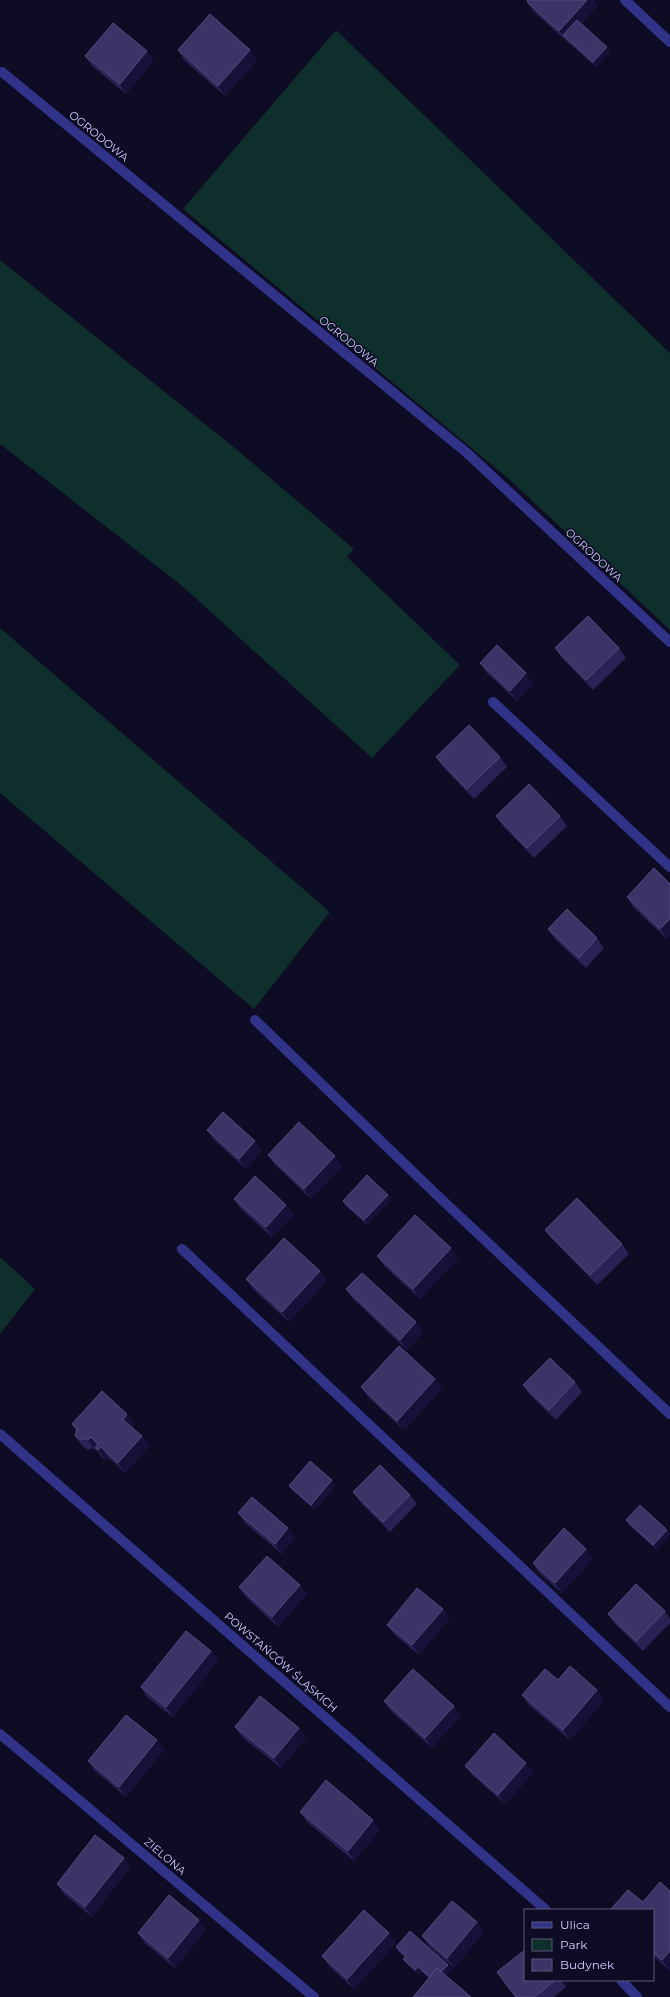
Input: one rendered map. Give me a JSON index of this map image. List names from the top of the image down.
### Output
{
  "streets": {
    "street": ["OGRODOWA", "POWSTAŃCÓW ŚLĄSKICH", "ZIELONA"]
  },
  "legend": ["Ulica", "Park", "Budynek"]
}
